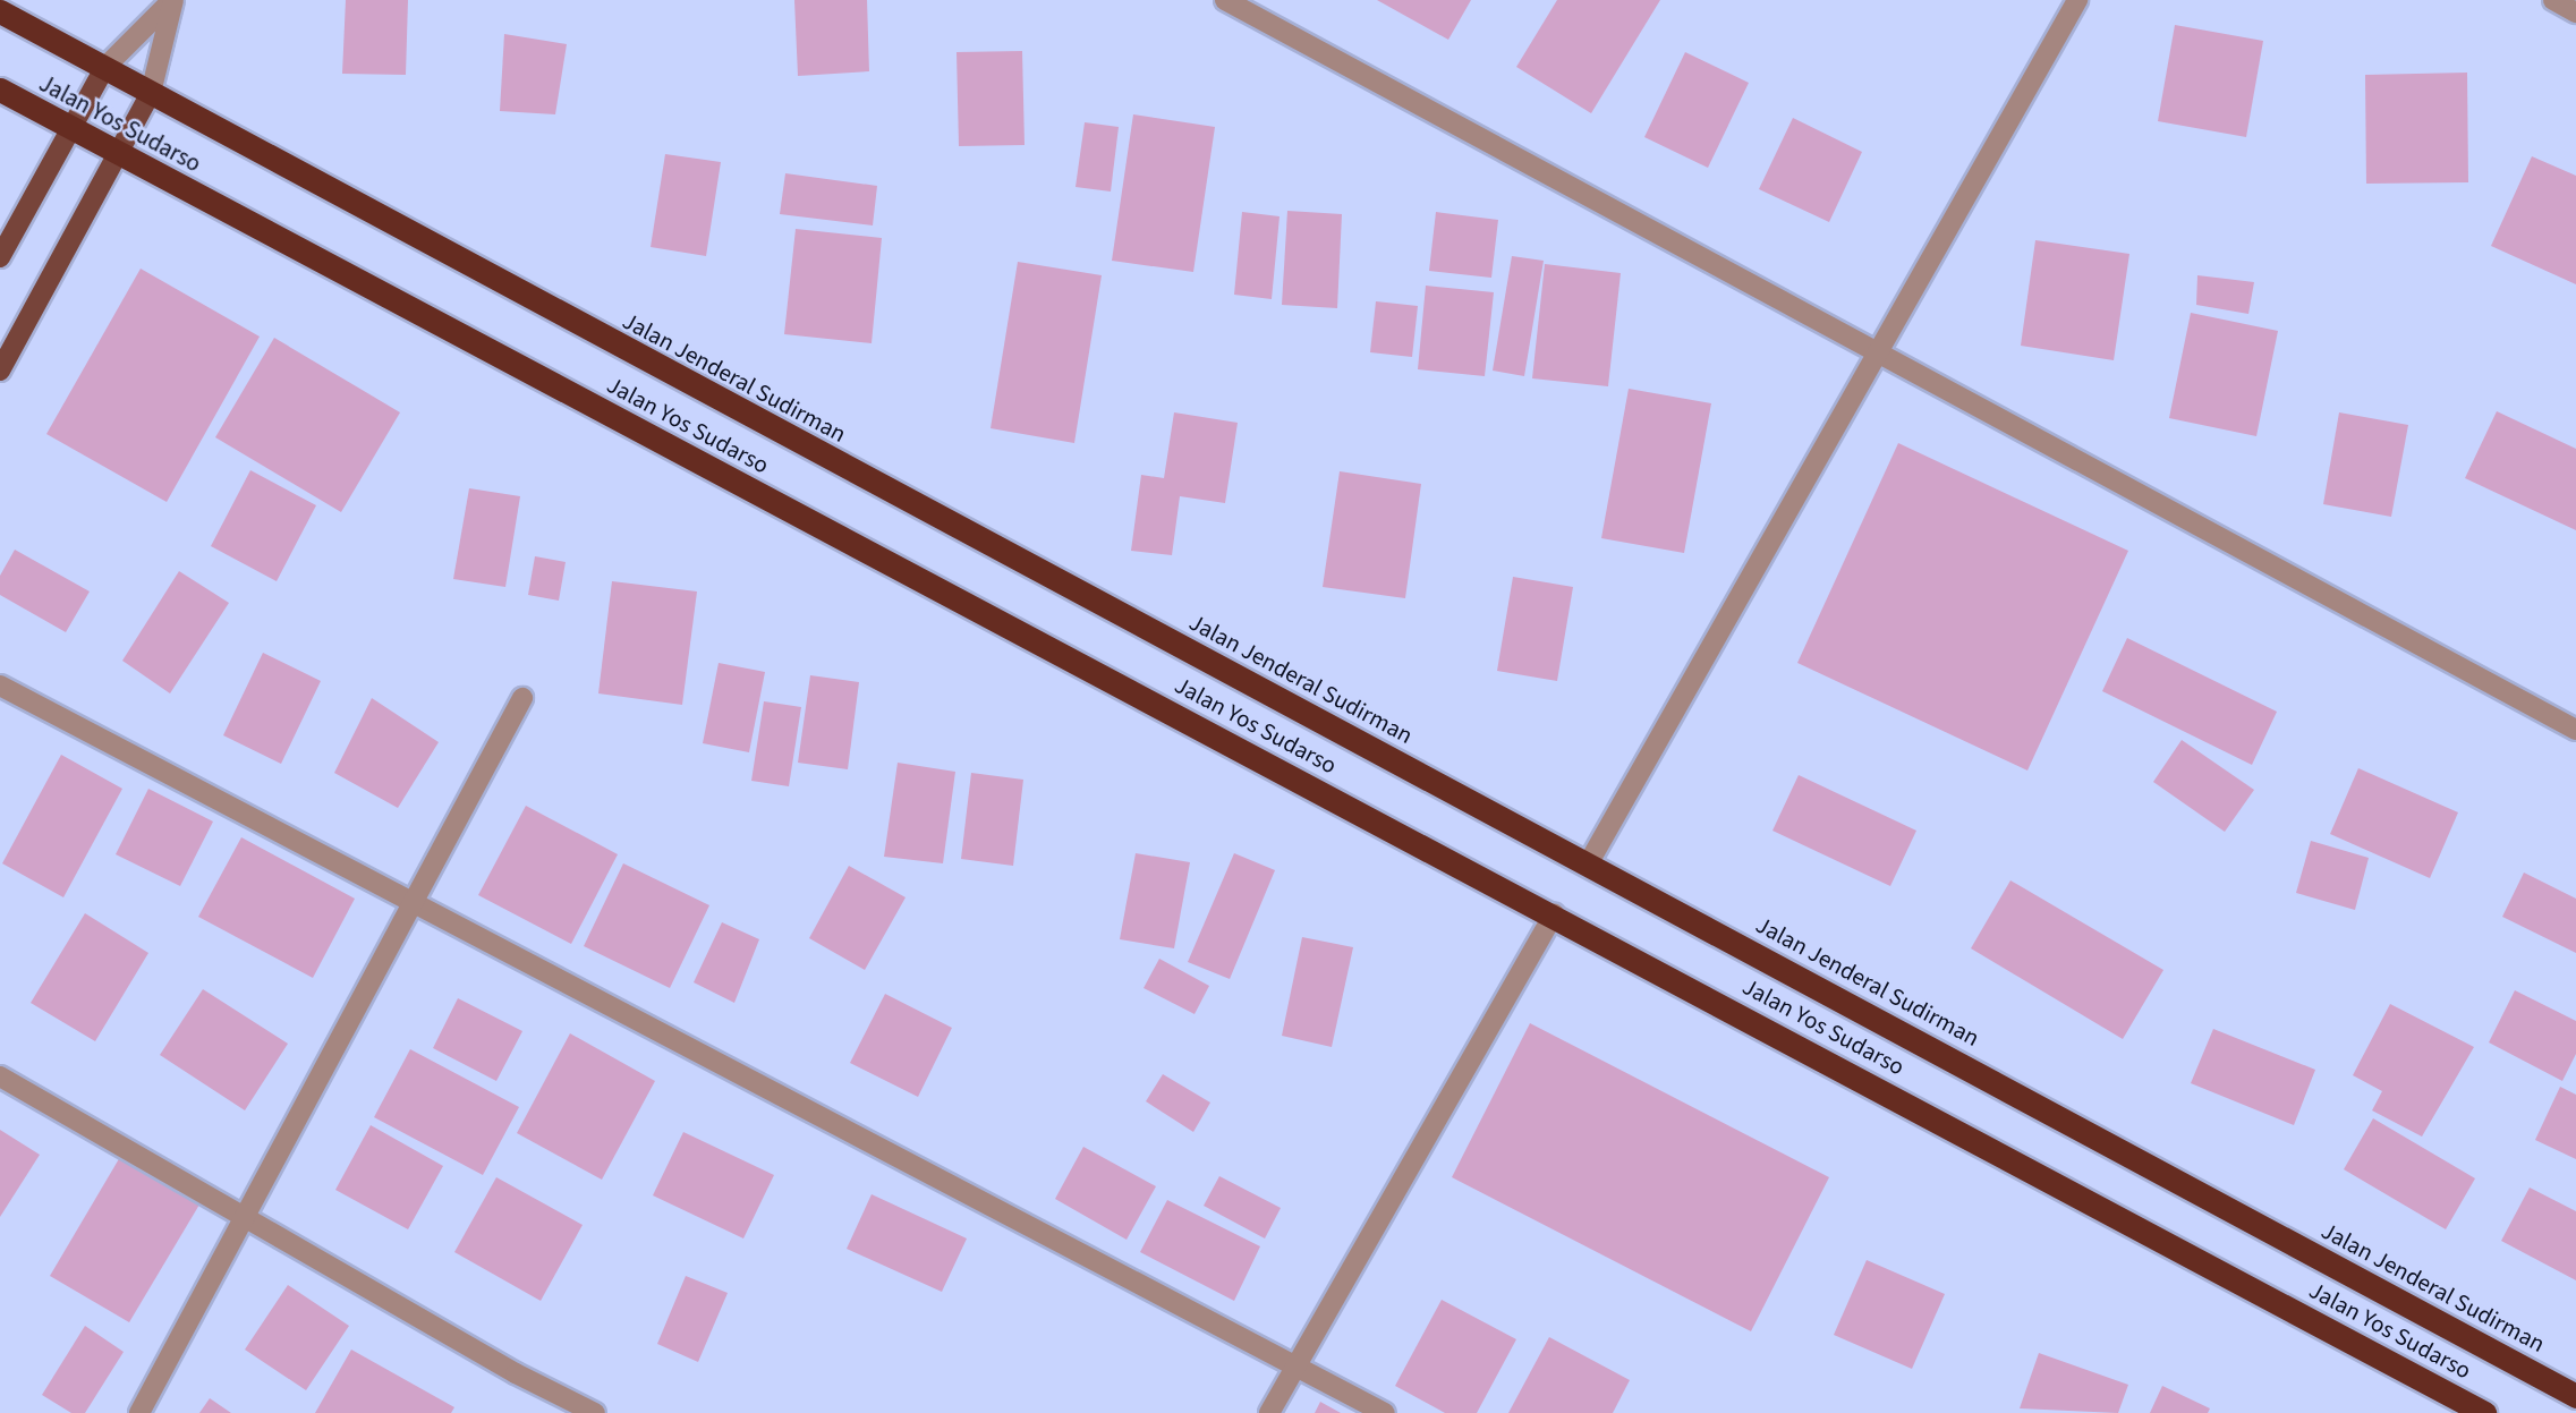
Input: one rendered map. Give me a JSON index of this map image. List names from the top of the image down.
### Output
{
  "streets": {
    "highway": ["Jalan Yos Sudarso", "Jalan Jenderal Sudirman"]
  }
}
